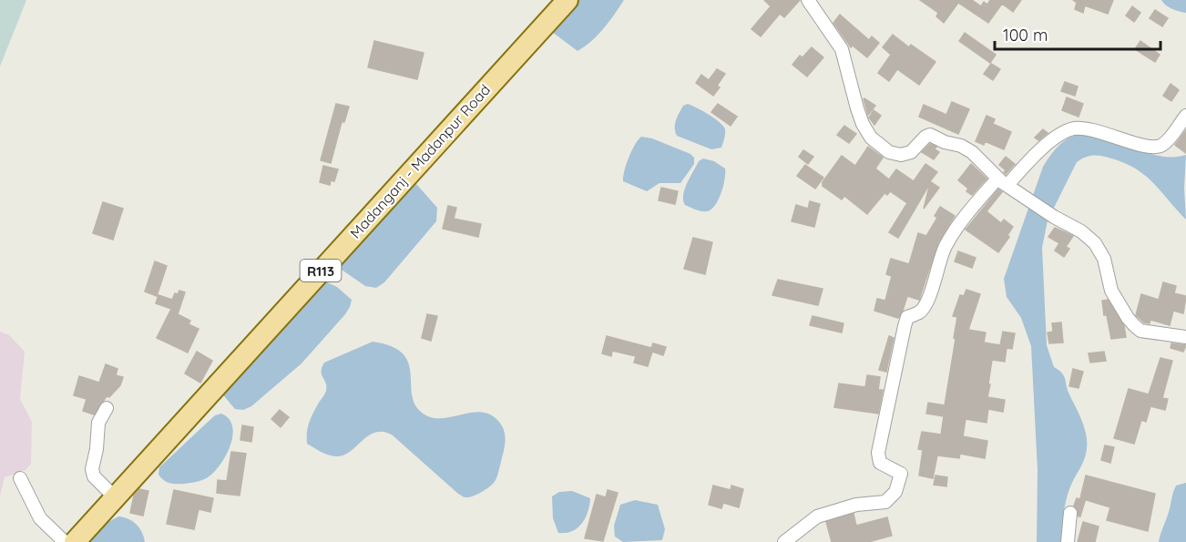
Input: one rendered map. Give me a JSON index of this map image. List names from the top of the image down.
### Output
{
  "streets": {
    "main road": ["Madanganj - Madanpur Road", "R113"]
  },
  "scale_bar": "100 m"
}
